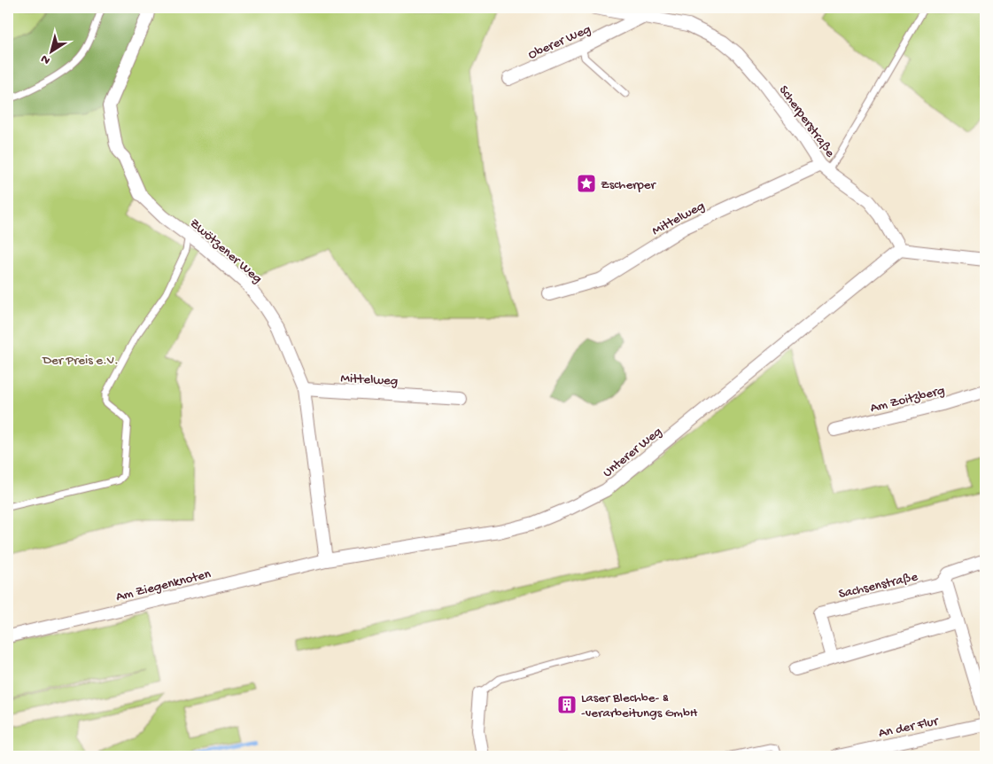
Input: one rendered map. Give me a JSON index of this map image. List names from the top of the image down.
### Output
{
  "streets": {
    "street": [
      "Oberer Weg",
      "Scherperstraße",
      "Mittelweg",
      "Zwötzener Weg",
      "Am Zoitzberg",
      "Unterer Weg",
      "Am Ziegenknoten",
      "Sachsenstraße",
      "An der Flur"
    ]
  },
  "crossings": [
    ["Oberer Weg", "Scherperstraße"],
    ["Scherperstraße", "Mittelweg"],
    ["Scherperstraße", "Unterer Weg"],
    ["Mittelweg", "Zwötzener Weg"],
    ["Zwötzener Weg", "Unterer Weg"],
    ["Zwötzener Weg", "Am Ziegenknoten"],
    ["Unterer Weg", "Am Ziegenknoten"]
  ],
  "parks": ["Der Preis e.V."],
  "places": {
    "place": ["Zscherper"],
    "building": ["Laser Blechbe- & -verarbeitungs GmbH"]
  },
  "north": "bottom left"
}
